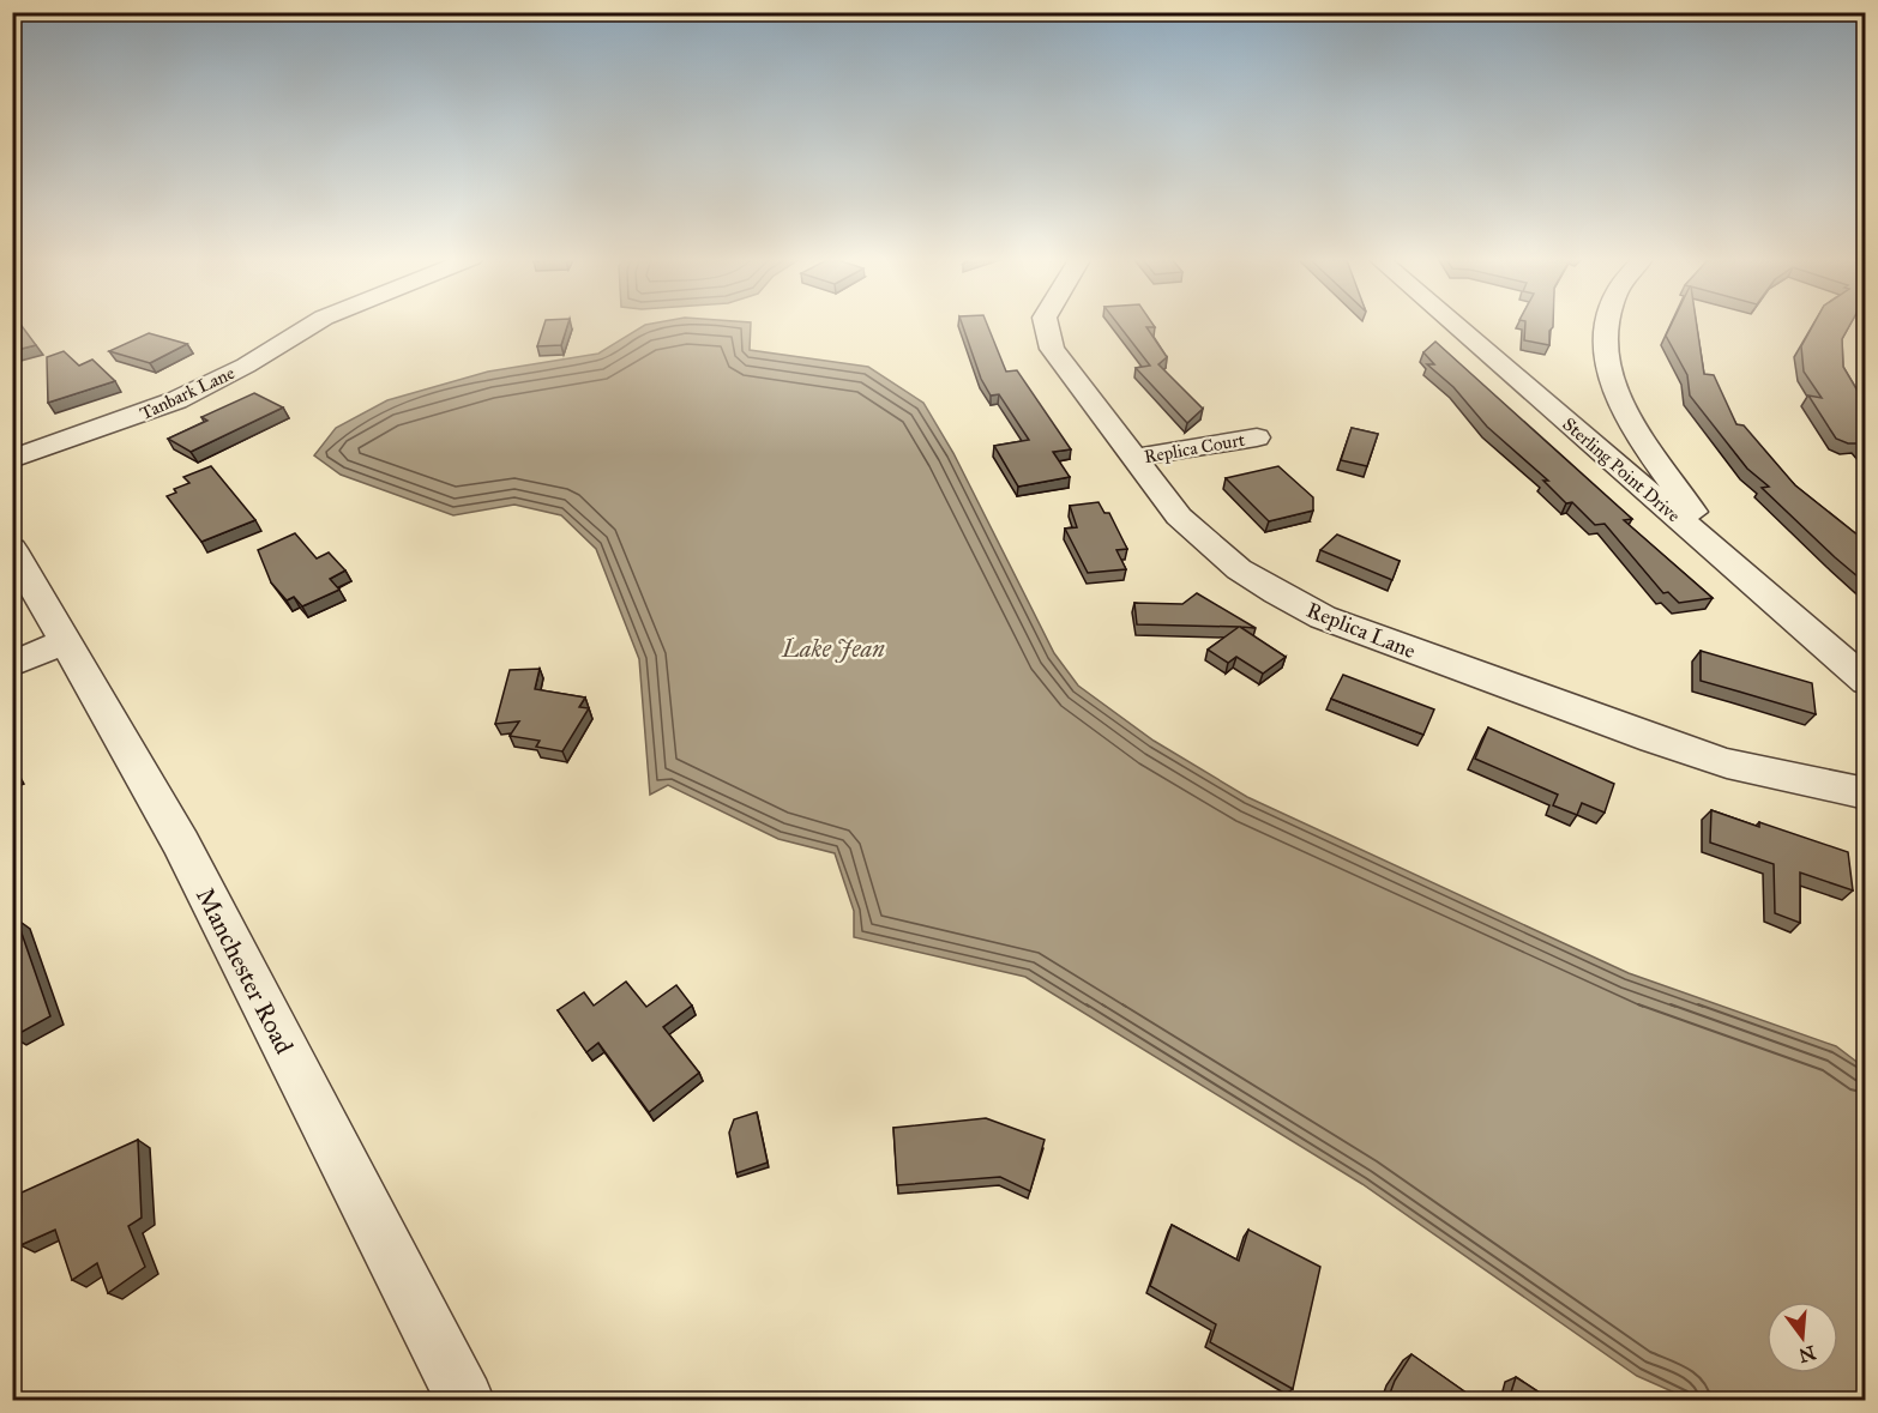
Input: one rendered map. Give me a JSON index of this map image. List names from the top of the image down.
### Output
{
  "streets": {
    "street": [
      "Tanbark Lane",
      "Replica Court",
      "Sterling Point Drive",
      "Replica Lane",
      "Manchester Road"
    ]
  },
  "crossings": [
    ["Replica Court", "Replica Lane"]
  ],
  "water": ["Lake Jean"],
  "north": "bottom"
}
